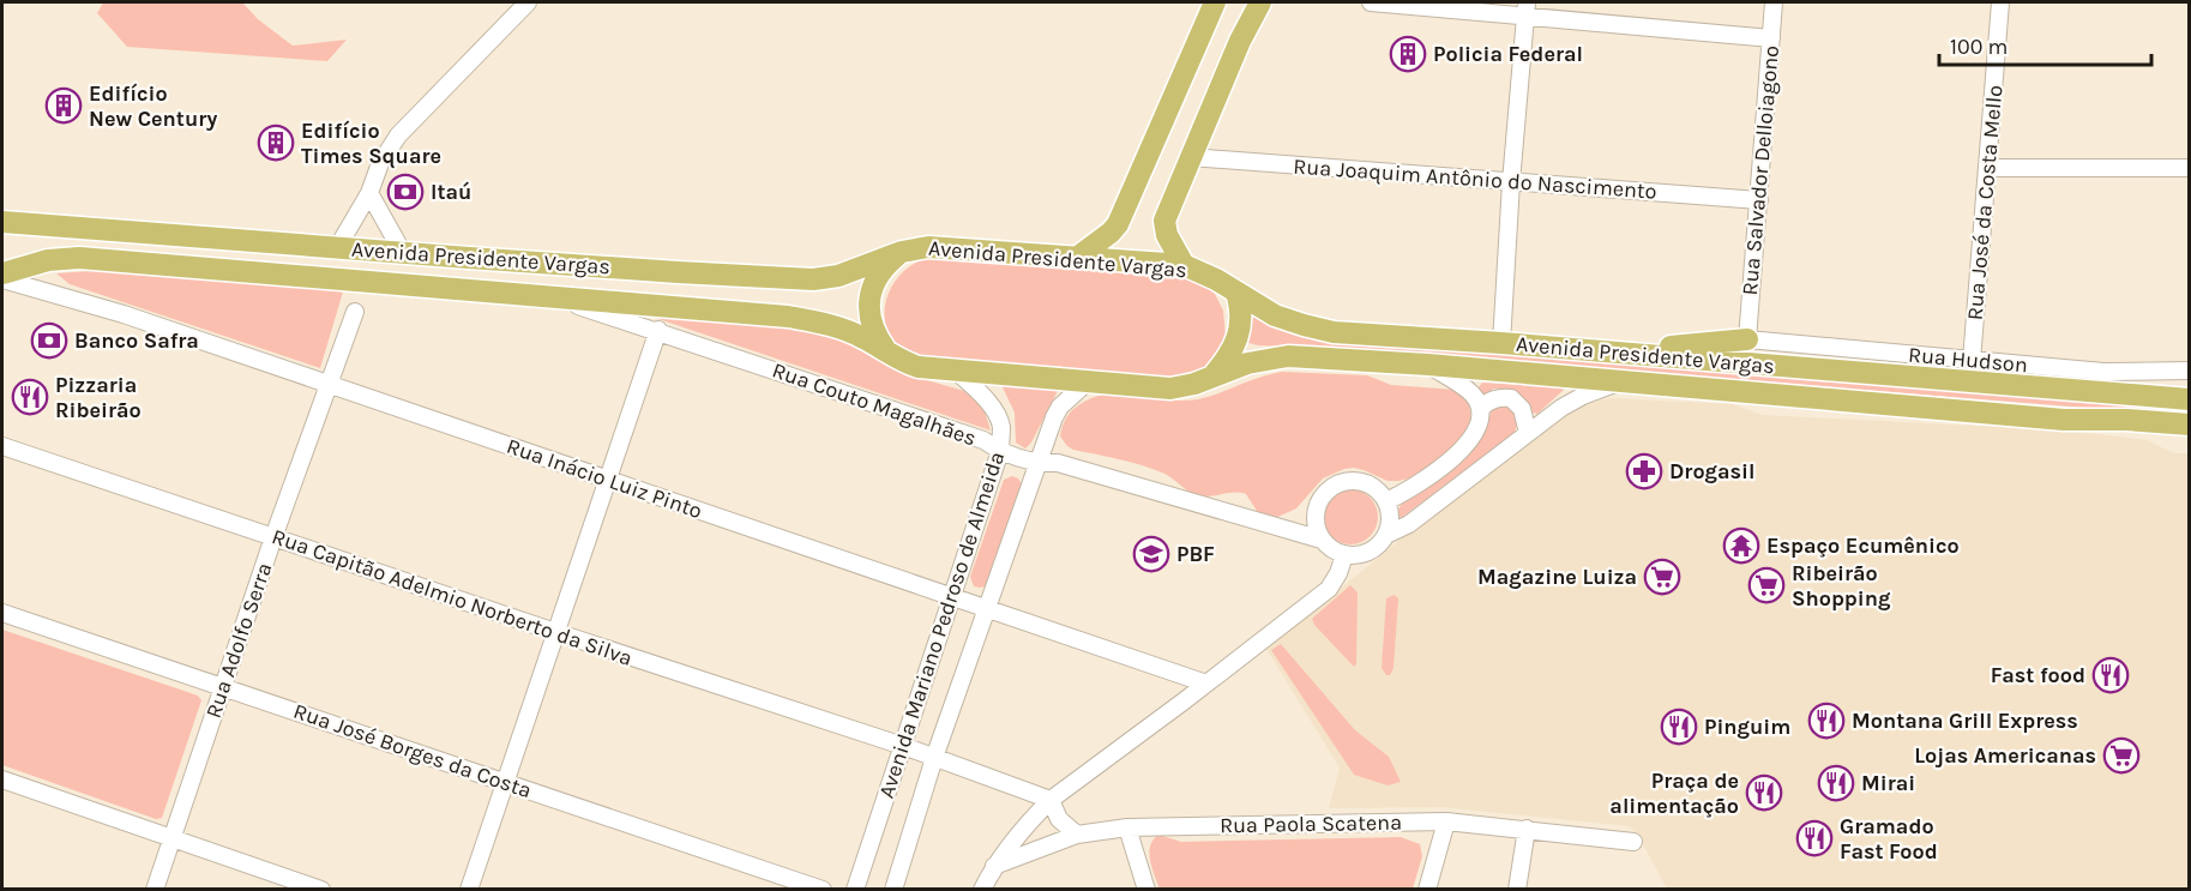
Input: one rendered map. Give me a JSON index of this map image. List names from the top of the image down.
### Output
{
  "streets": {
    "main road": ["Avenida Presidente Vargas"],
    "street": [
      "Rua Salvador Delloiagono",
      "Rua Joaquim Antônio do Nascimento",
      "Rua José da Costa Mello",
      "Rua Hudson",
      "Rua Couto Magalhães",
      "Rua Inácio Luiz Pinto",
      "Rua Capitão Adelmio Norberto da Silva",
      "Avenida Mariano Pedroso de Almeida",
      "Rua Adolfo Serra",
      "Rua José Borges da Costa",
      "Rua Paola Scatena"
    ]
  },
  "crossings": [
    ["Rua Salvador Delloiagono", "Rua Joaquim Antônio do Nascimento"],
    ["Rua Salvador Delloiagono", "Rua Hudson"],
    ["Rua José da Costa Mello", "Rua Hudson"],
    ["Avenida Presidente Vargas", "Rua Couto Magalhães"],
    ["Avenida Presidente Vargas", "Avenida Mariano Pedroso de Almeida"],
    ["Rua Couto Magalhães", "Avenida Mariano Pedroso de Almeida"],
    ["Rua Inácio Luiz Pinto", "Avenida Mariano Pedroso de Almeida"],
    ["Rua Inácio Luiz Pinto", "Rua Adolfo Serra"],
    ["Rua Capitão Adelmio Norberto da Silva", "Avenida Mariano Pedroso de Almeida"],
    ["Rua Capitão Adelmio Norberto da Silva", "Rua Adolfo Serra"],
    ["Rua Adolfo Serra", "Rua José Borges da Costa"]
  ],
  "places": {
    "building": ["Policia Federal", "Edifício New Century", "Edifício Times Square"],
    "bank": ["Itaú", "Banco Safra"],
    "restaurant": [
      "Pizzaria Ribeirão",
      "Fast food",
      "Montana Grill Express",
      "Pinguim",
      "Mirai",
      "Praça de alimentação",
      "Gramado Fast Food"
    ],
    "pharmacy": ["Drogasil"],
    "temple": ["Espaço Ecumênico"],
    "school or university": ["PBF"],
    "supermarket": ["Magazine Luiza", "Ribeirão Shopping", "Lojas Americanas"]
  },
  "scale_bar": "100 m"
}
